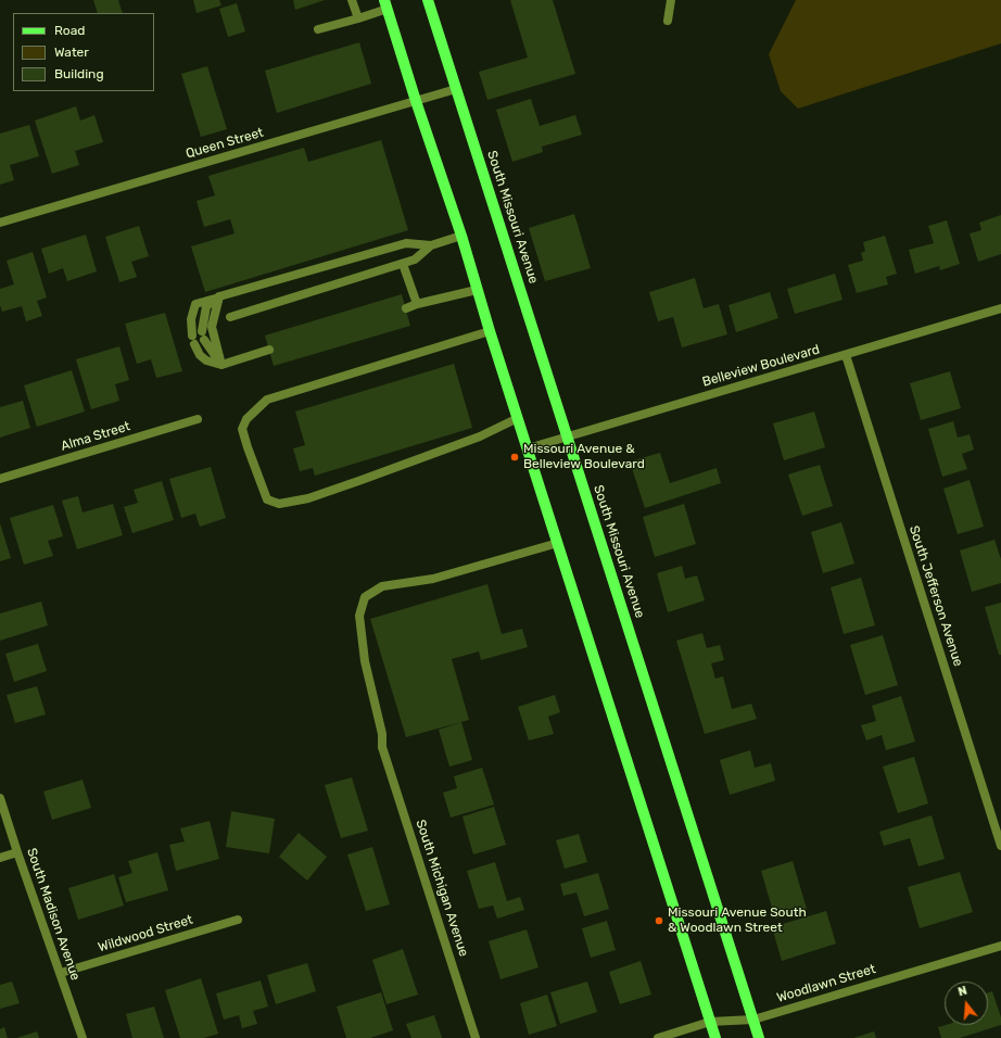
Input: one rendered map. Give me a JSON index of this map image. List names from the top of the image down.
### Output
{
  "streets": {
    "main road": ["South Missouri Avenue"],
    "street": [
      "Queen Street",
      "Belleview Boulevard",
      "Alma Street",
      "South Jefferson Avenue",
      "South Michigan Avenue",
      "South Madison Avenue",
      "Wildwood Street",
      "Woodlawn Street"
    ]
  },
  "crossings": [
    ["Queen Street", "South Missouri Avenue"],
    ["South Missouri Avenue", "Belleview Boulevard"],
    ["South Missouri Avenue", "Woodlawn Street"],
    ["Belleview Boulevard", "South Jefferson Avenue"],
    ["South Madison Avenue", "Wildwood Street"]
  ],
  "places": ["Missouri Avenue & Belleview Boulevard", "Missouri Avenue South & Woodlawn Street"],
  "legend": ["Road", "Water", "Building"],
  "north": "top"
}
